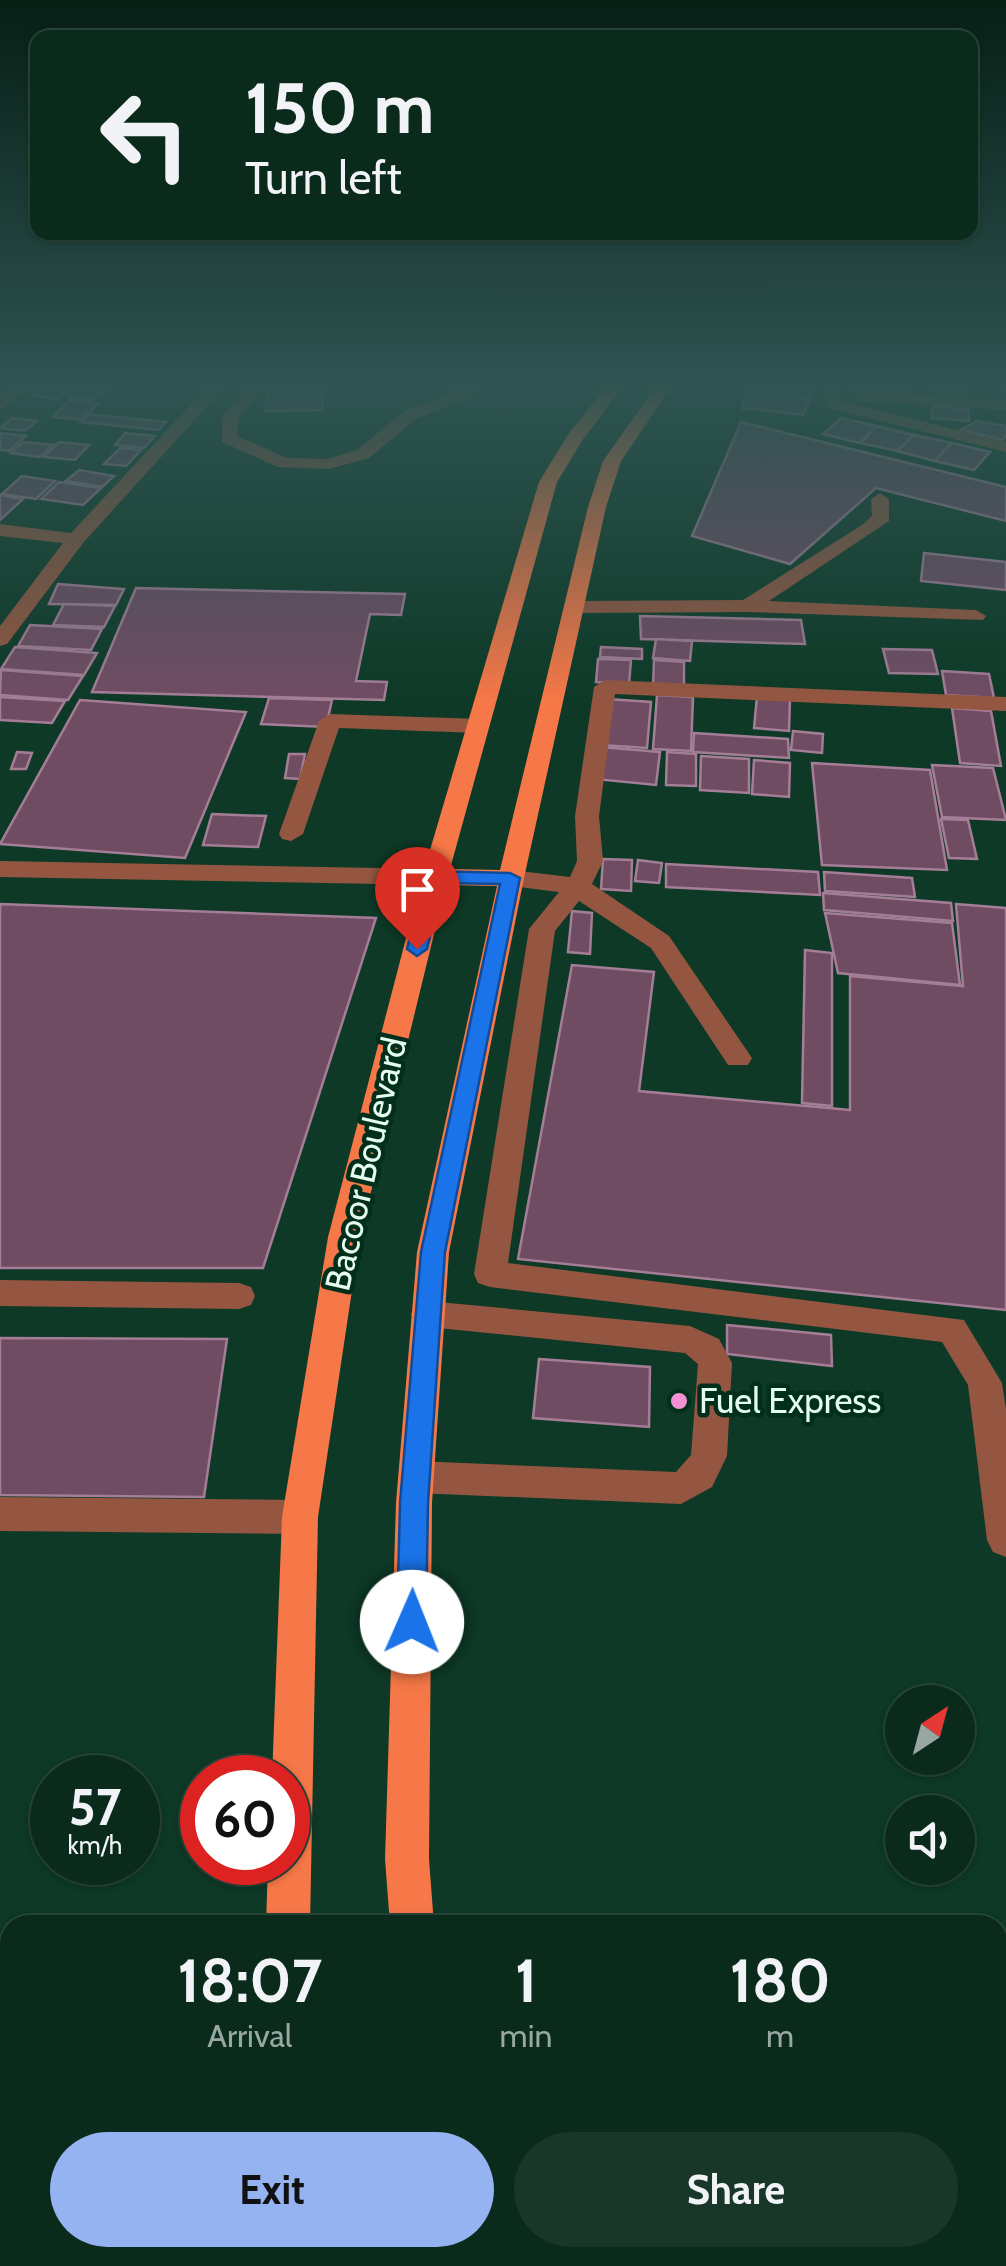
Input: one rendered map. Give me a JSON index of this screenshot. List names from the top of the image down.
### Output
{
  "streets": {
    "main road": ["Bacoor Boulevard"]
  },
  "places": ["Fuel Express"],
  "north": "top right",
  "page": {
    "turn": ["150 m", "Turn left"],
    "speed": "57 km/h",
    "limit": "60",
    "eta": [
      "18:07",
      "Arrival",
      "1",
      "min",
      "180",
      "m"
    ],
    "buttons": ["Exit", "Share"]
  }
}
